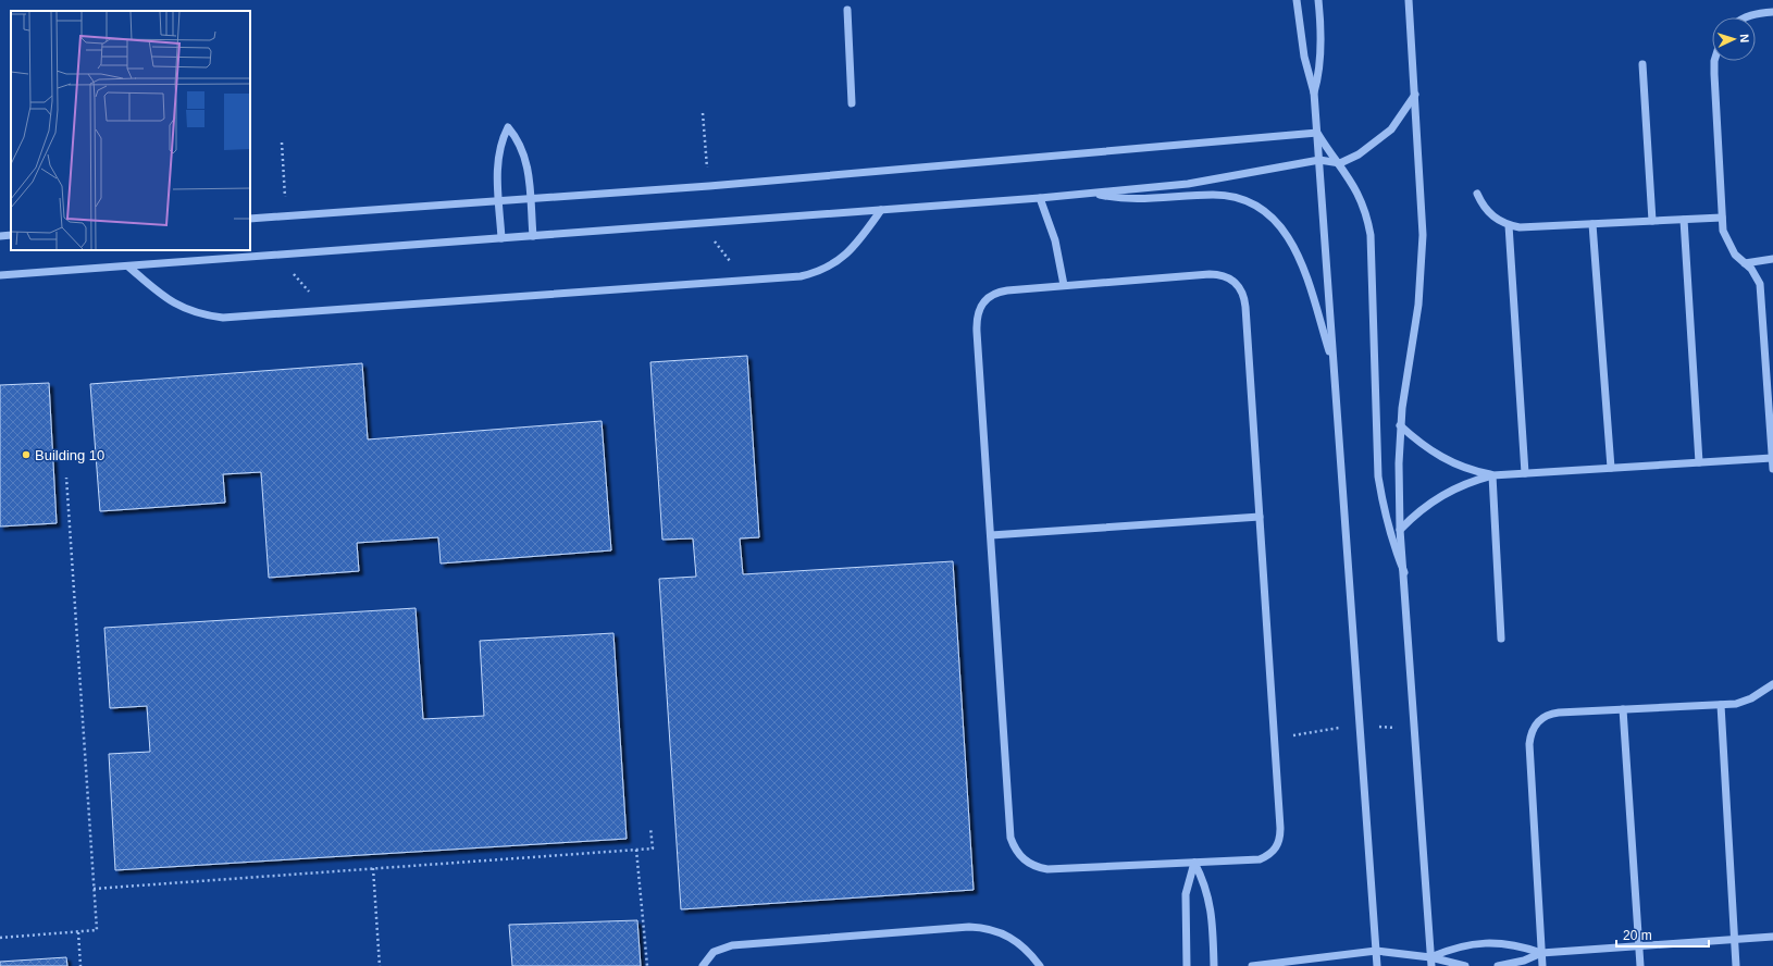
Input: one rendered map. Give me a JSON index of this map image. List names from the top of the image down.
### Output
{
  "places": ["Building 10"],
  "scale_bar": "20 m",
  "north": "right"
}
